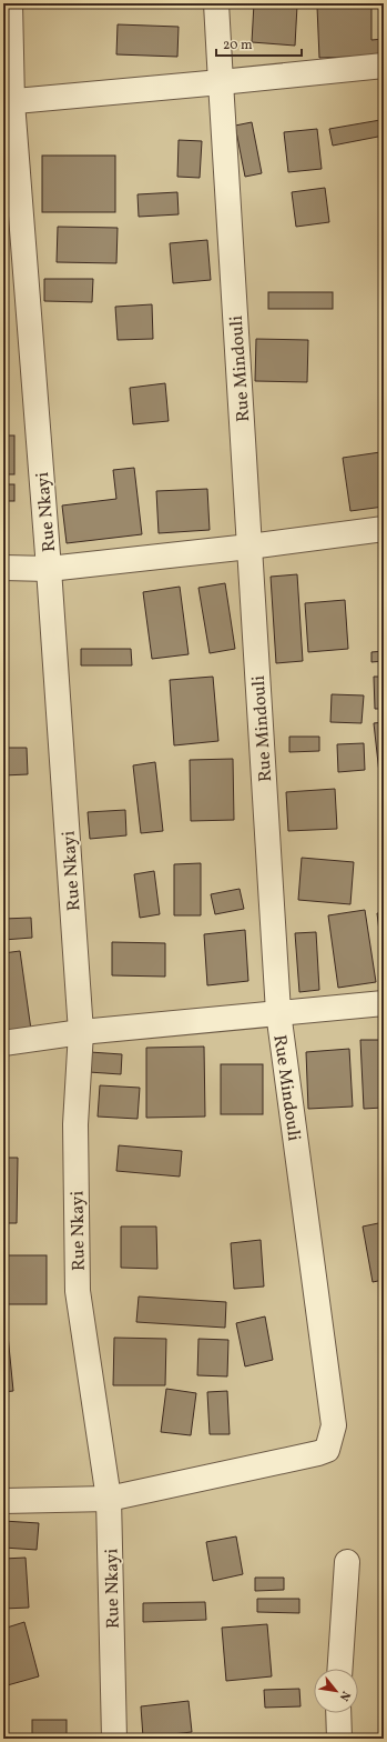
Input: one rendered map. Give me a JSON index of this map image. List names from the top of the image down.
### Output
{
  "streets": {
    "street": ["Rue Mindouli", "Rue Nkayi"]
  },
  "crossings": [
    ["Rue Mindouli", "Rue Nkayi"]
  ],
  "scale_bar": "20 m",
  "north": "bottom right"
}
